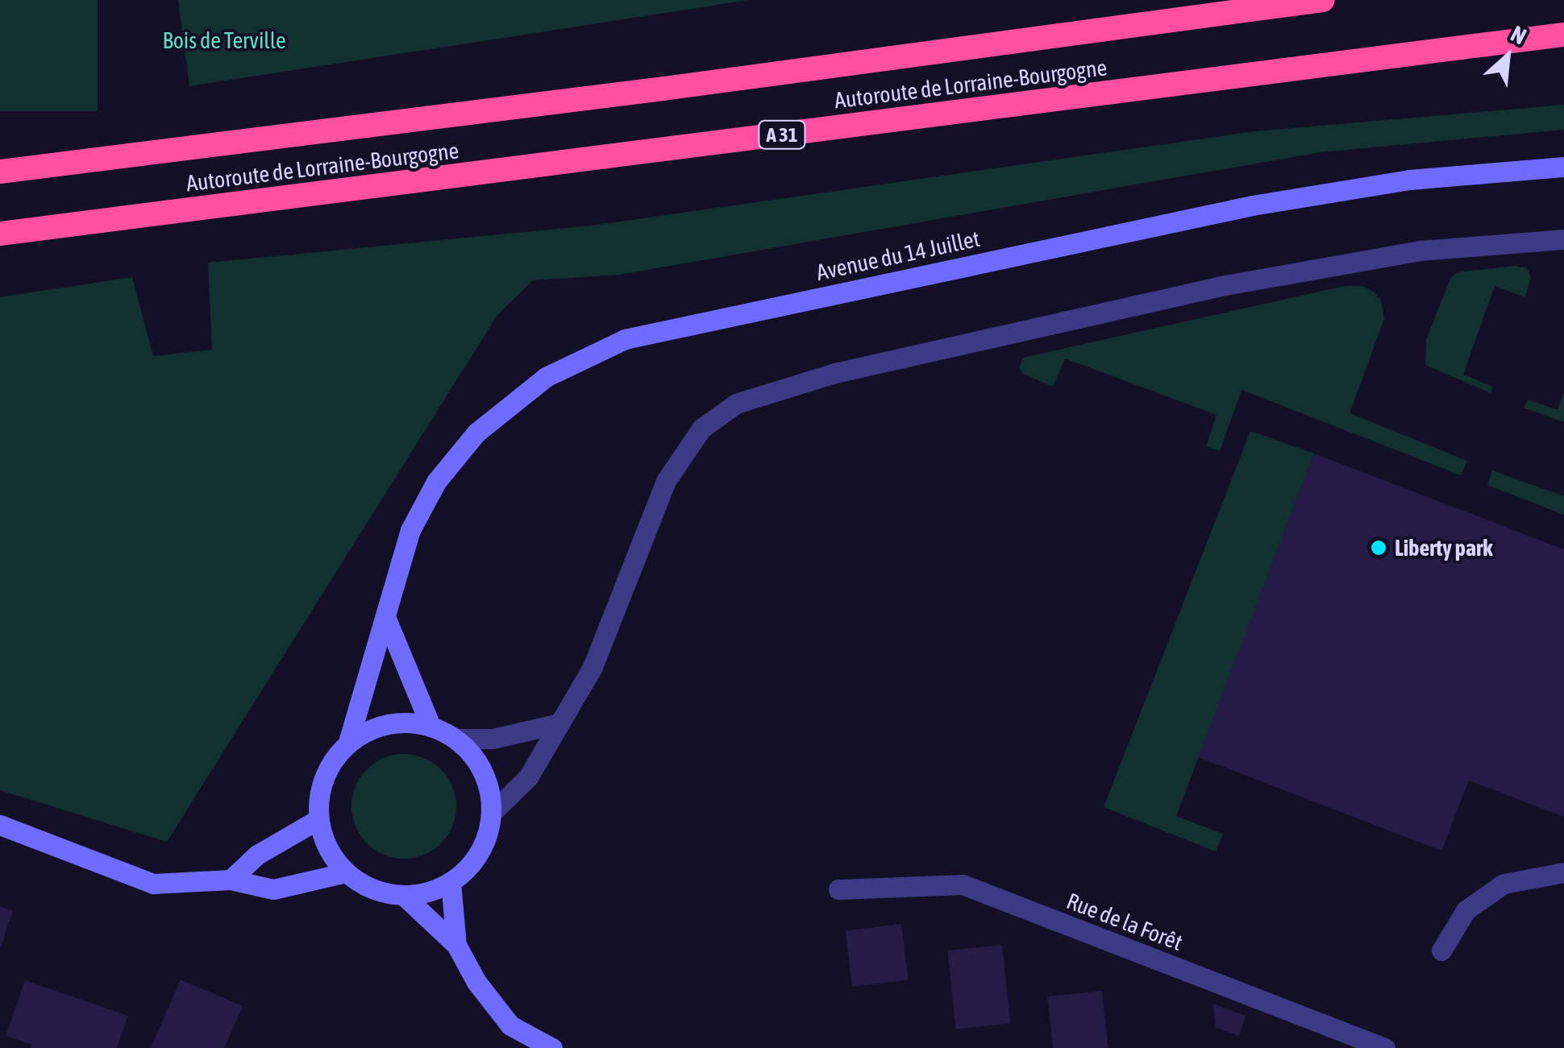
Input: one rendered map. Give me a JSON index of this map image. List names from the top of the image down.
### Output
{
  "streets": {
    "highway": ["Autoroute de Lorraine-Bourgogne", "A 31"],
    "main road": ["Avenue du 14 Juillet"],
    "street": ["Rue de la Forêt"]
  },
  "parks": ["Bois de Terville"],
  "places": ["Liberty park"],
  "north": "top right"
}
